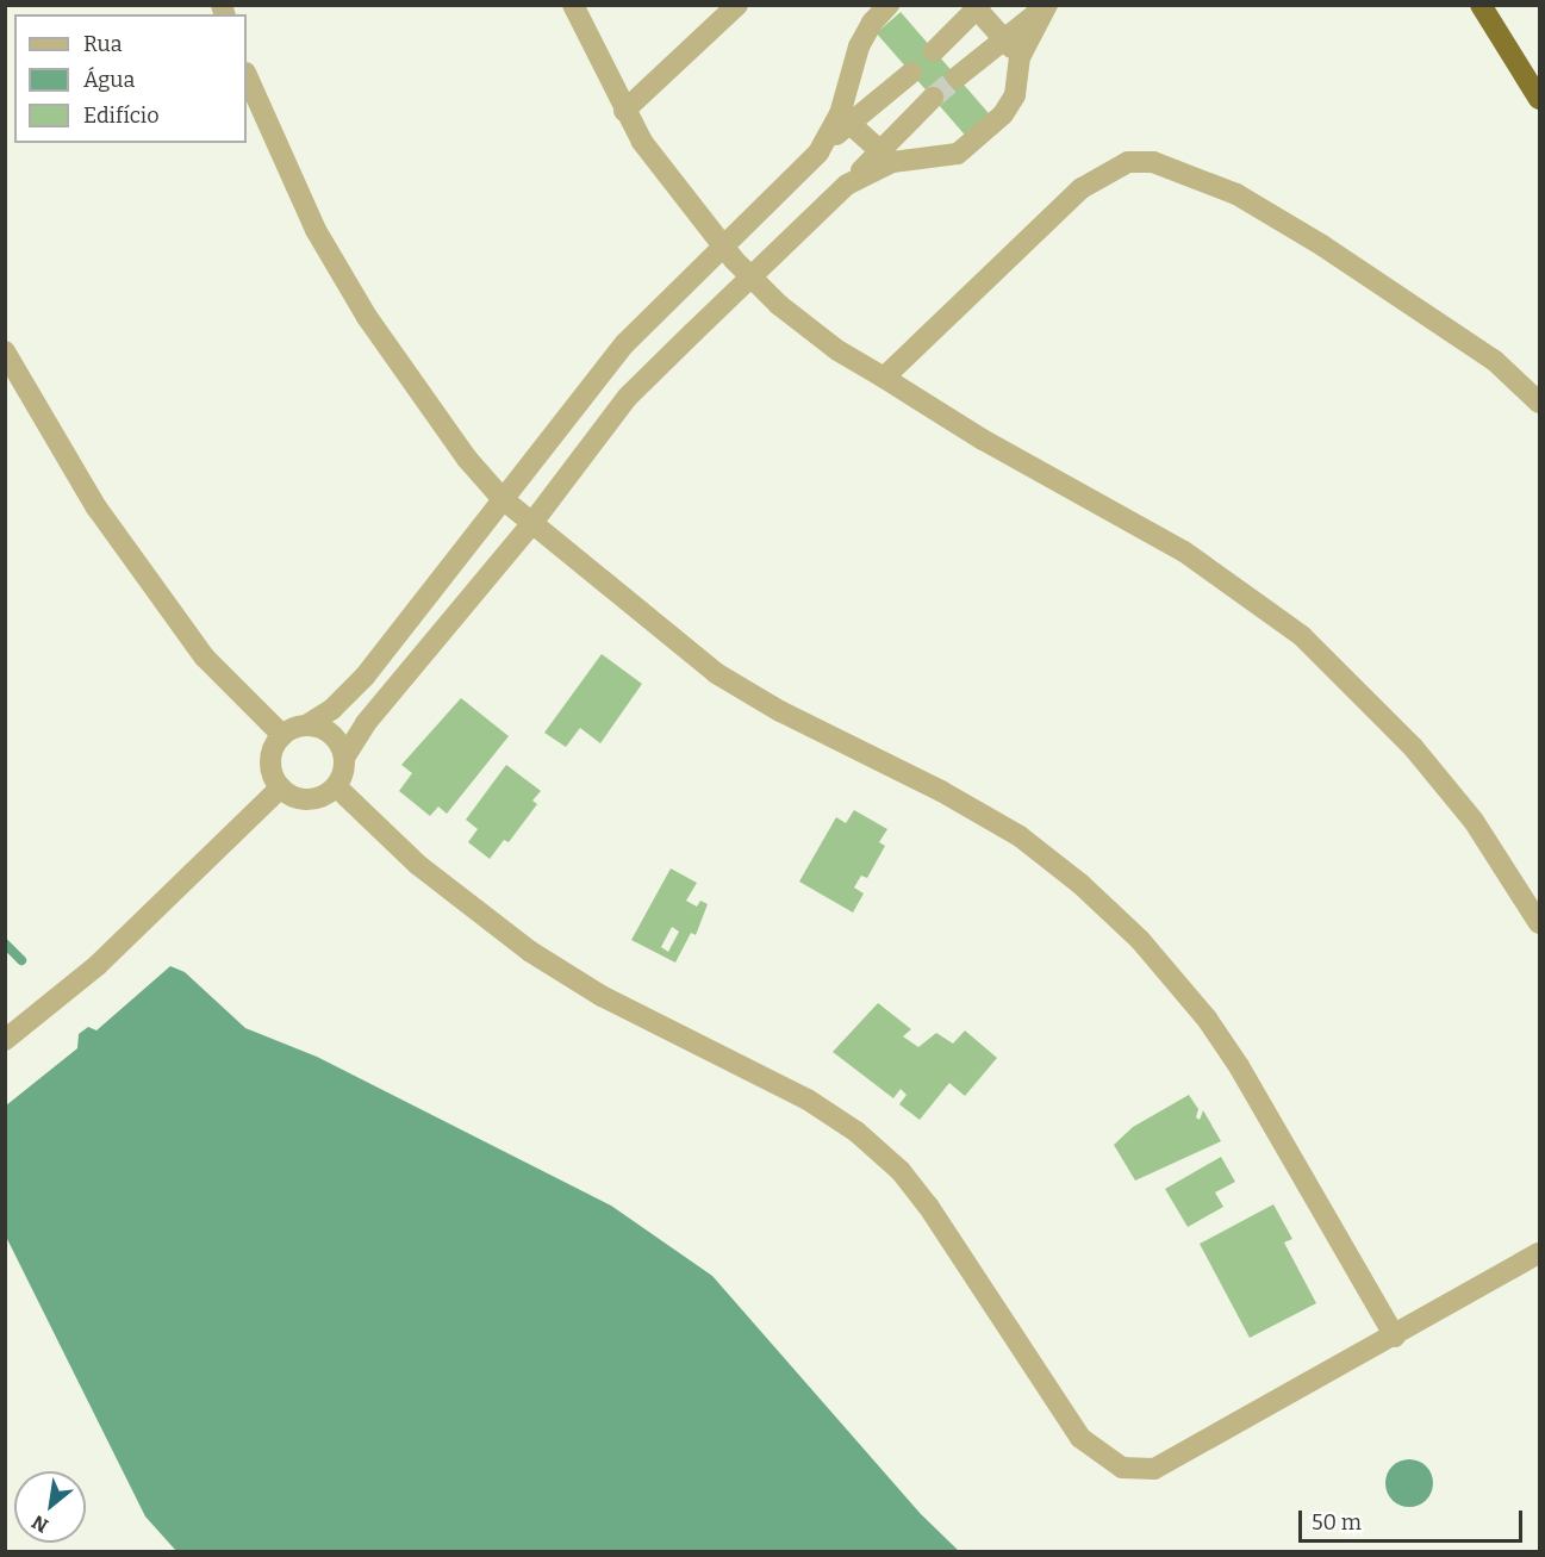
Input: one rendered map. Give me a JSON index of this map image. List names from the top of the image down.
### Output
{
  "legend": ["Rua", "Água", "Edifício"],
  "scale_bar": "50 m",
  "north": "bottom left"
}
